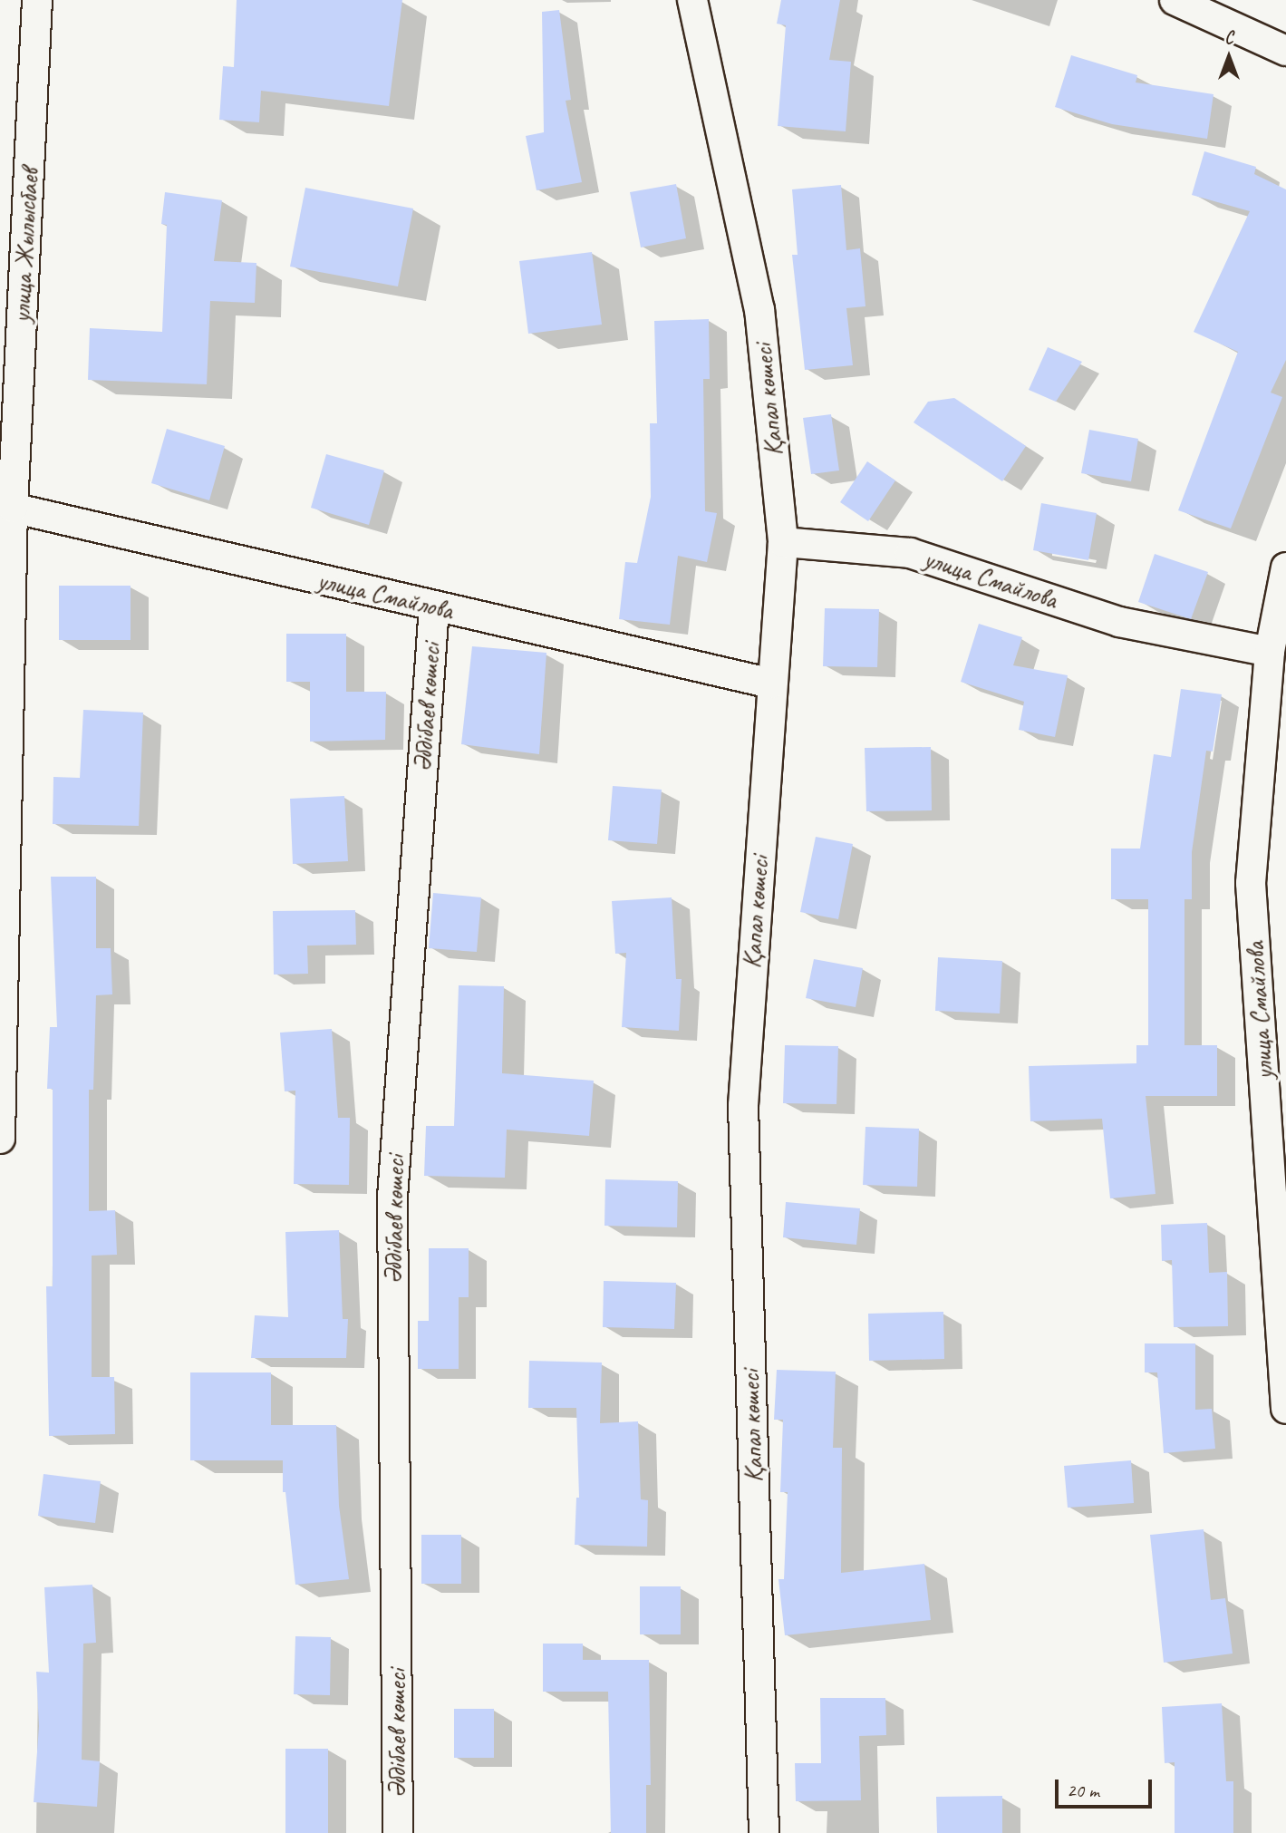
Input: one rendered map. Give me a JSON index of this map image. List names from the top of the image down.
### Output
{
  "streets": {
    "street": [
      "улица Жылысбаев",
      "Қапал көшесі",
      "улица Смайлова",
      "Әбдібаев көшесі"
    ]
  },
  "crossings": [
    ["улица Жылысбаев", "улица Смайлова"],
    ["Қапал көшесі", "улица Смайлова"],
    ["улица Смайлова", "Әбдібаев көшесі"]
  ],
  "scale_bar": "20 m",
  "north": "top"
}
